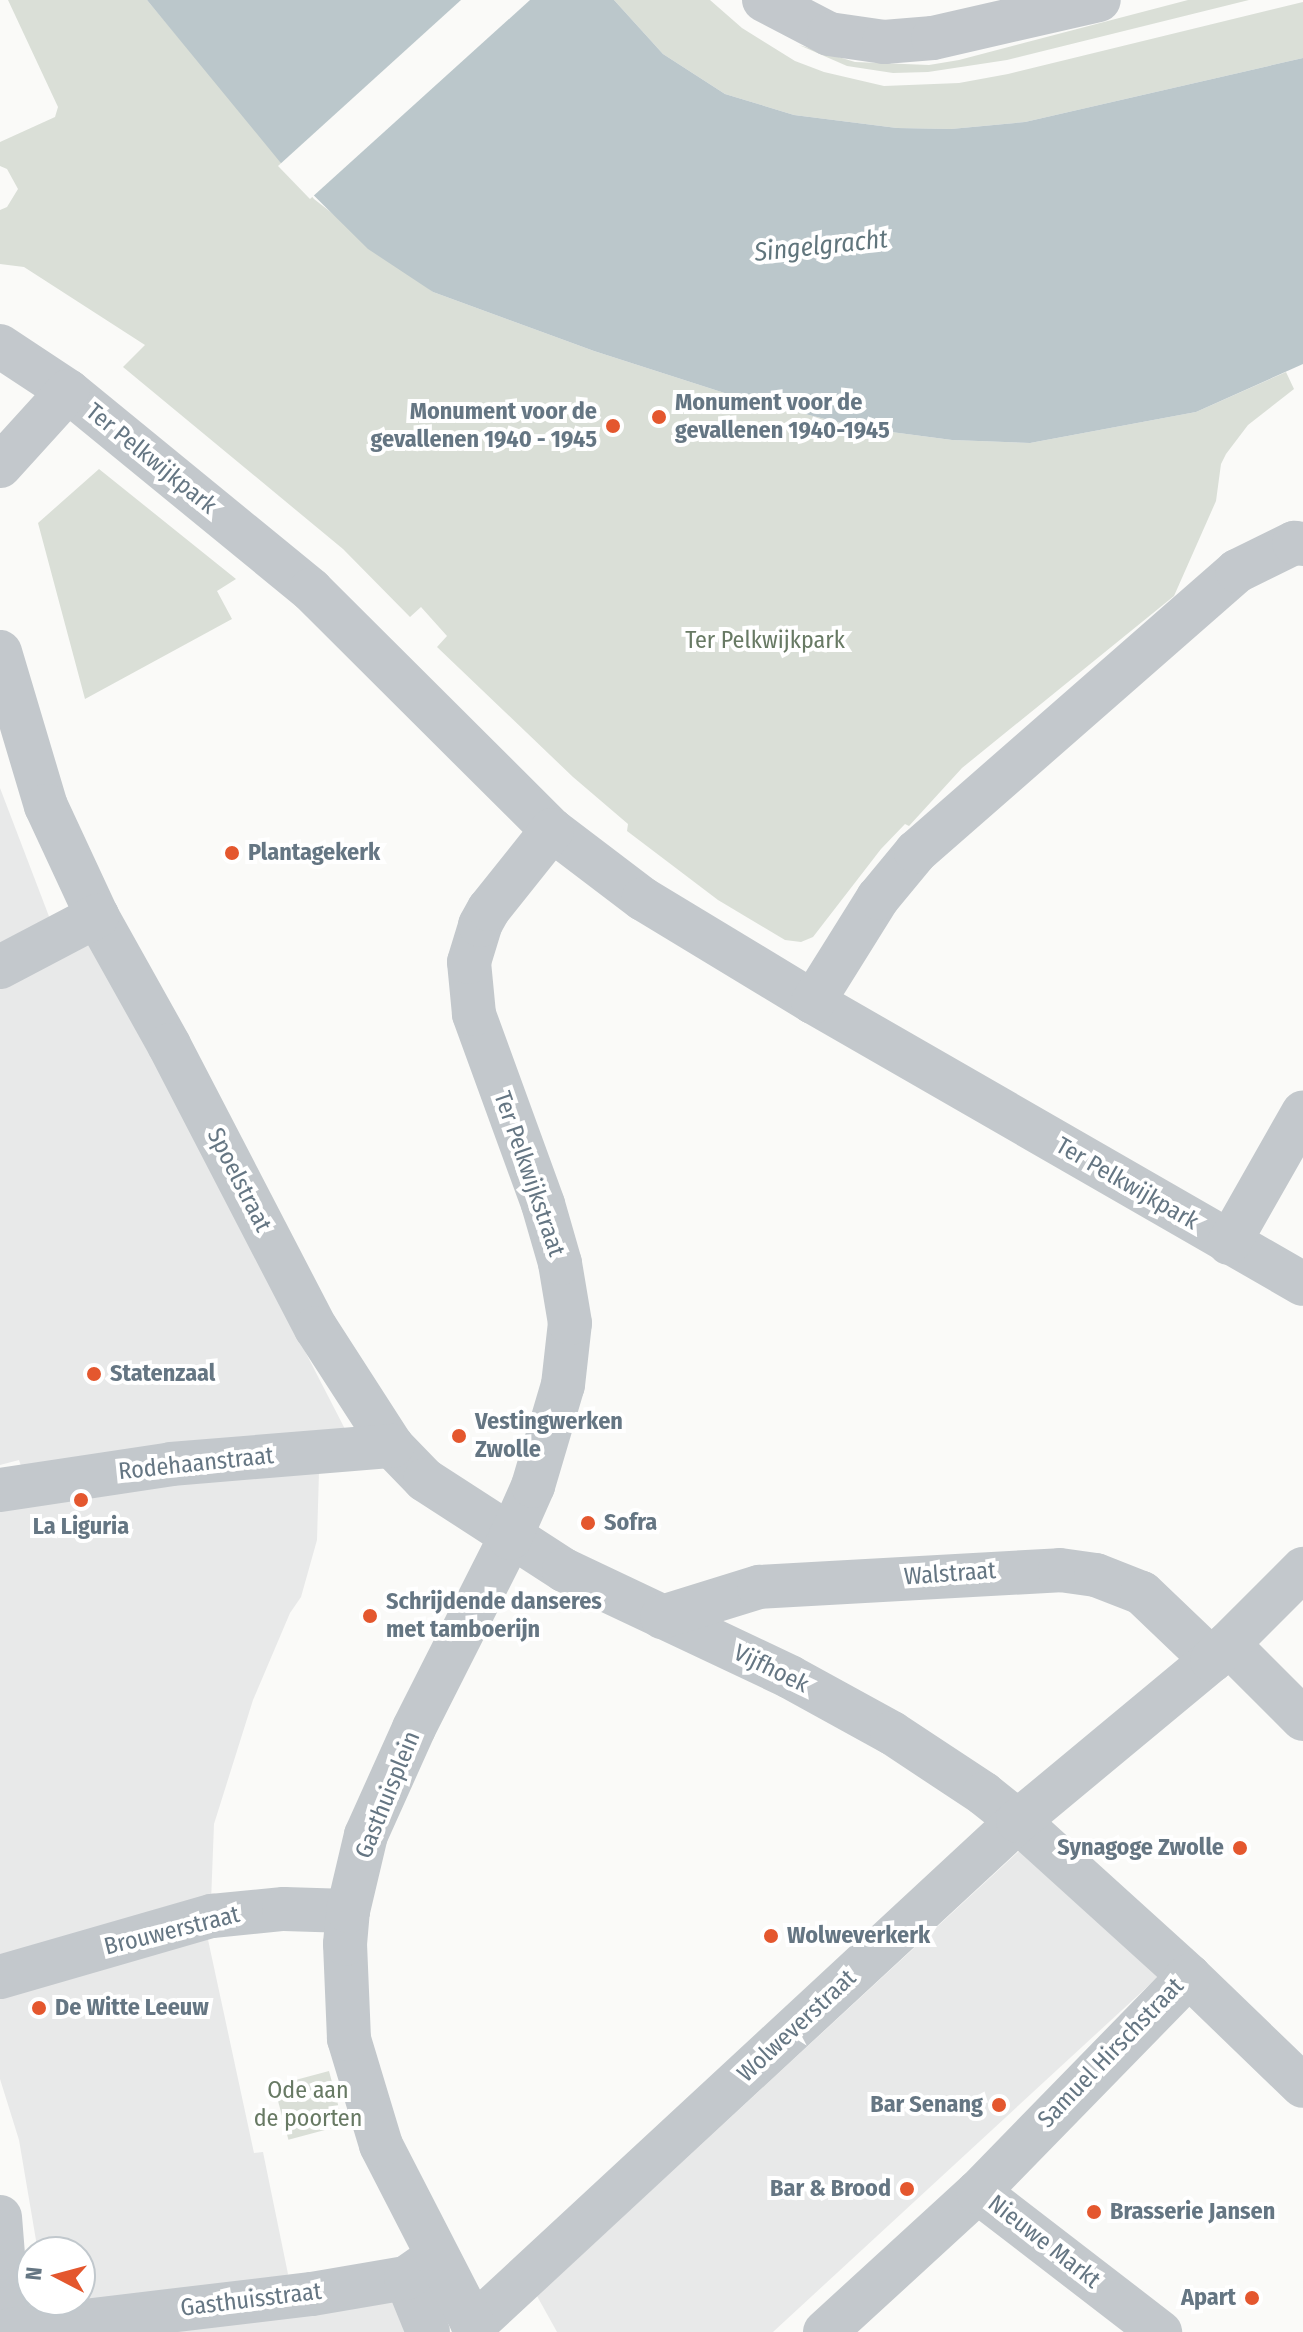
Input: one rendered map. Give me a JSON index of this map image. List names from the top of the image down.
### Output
{
  "streets": {
    "street": [
      "Ter Pelkwijkpark",
      "Ter Pelkwijkstraat",
      "Spoelstraat",
      "Rodehaanstraat",
      "Walstraat",
      "Vijfhoek",
      "Gasthuisplein",
      "Brouwerstraat",
      "Wolweverstraat",
      "Samuel Hirschstraat",
      "Nieuwe Markt",
      "Gasthuisstraat"
    ]
  },
  "crossings": [
    ["Ter Pelkwijkpark", "Ter Pelkwijkstraat"],
    ["Ter Pelkwijkstraat", "Spoelstraat"],
    ["Ter Pelkwijkstraat", "Vijfhoek"],
    ["Ter Pelkwijkstraat", "Gasthuisplein"],
    ["Spoelstraat", "Rodehaanstraat"],
    ["Spoelstraat", "Vijfhoek"],
    ["Spoelstraat", "Gasthuisplein"],
    ["Walstraat", "Vijfhoek"],
    ["Walstraat", "Wolweverstraat"],
    ["Vijfhoek", "Gasthuisplein"],
    ["Vijfhoek", "Wolweverstraat"],
    ["Vijfhoek", "Samuel Hirschstraat"],
    ["Gasthuisplein", "Brouwerstraat"],
    ["Gasthuisplein", "Wolweverstraat"],
    ["Gasthuisplein", "Gasthuisstraat"],
    ["Wolweverstraat", "Samuel Hirschstraat"],
    ["Samuel Hirschstraat", "Nieuwe Markt"]
  ],
  "water": ["Singelgracht"],
  "parks": ["Ter Pelkwijkpark", "Ode aan de poorten"],
  "places": [
    "Monument voor de gevallenen 1940-1945",
    "Monument voor de gevallenen 1940 - 1945",
    "Plantagekerk",
    "Statenzaal",
    "Vestingwerken Zwolle",
    "La Liguria",
    "Sofra",
    "Schrijdende danseres met tamboerijn",
    "Synagoge Zwolle",
    "Wolweverkerk",
    "De Witte Leeuw",
    "Bar Senang",
    "Bar & Brood",
    "Brasserie Jansen",
    "Apart"
  ],
  "north": "left"
}
